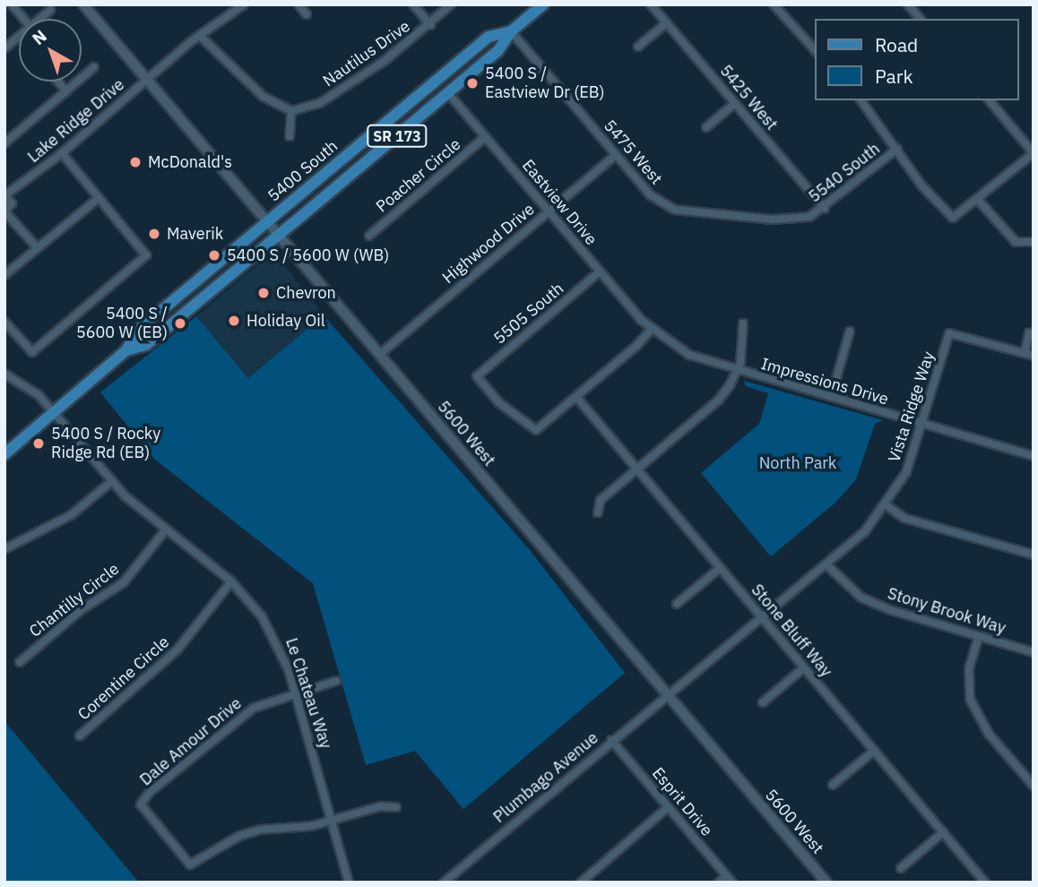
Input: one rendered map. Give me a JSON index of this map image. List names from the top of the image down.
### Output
{
  "streets": {
    "main road": ["SR 173", "5400 South", "5600 West"],
    "street": [
      "Nautilus Drive",
      "5425 West",
      "Lake Ridge Drive",
      "5475 West",
      "5540 South",
      "Poacher Circle",
      "Eastview Drive",
      "Highwood Drive",
      "5505 South",
      "Impressions Drive",
      "Vista Ridge Way",
      "Chantilly Circle",
      "Stony Brook Way",
      "Stone Bluff Way",
      "Corentine Circle",
      "Le Chateau Way",
      "Dale Amour Drive",
      "Plumbago Avenue",
      "Esprit Drive"
    ]
  },
  "crossings": [
    ["5425 West", "5540 South"],
    ["Lake Ridge Drive", "5600 West"],
    ["5475 West", "5400 South"],
    ["5475 West", "5540 South"],
    ["5475 West", "Highwood Drive"],
    ["5400 South", "Eastview Drive"],
    ["5400 South", "5600 West"],
    ["5400 South", "Le Chateau Way"],
    ["Poacher Circle", "Eastview Drive"],
    ["Eastview Drive", "Highwood Drive"],
    ["Eastview Drive", "5505 South"],
    ["Eastview Drive", "Impressions Drive"],
    ["Highwood Drive", "5600 West"],
    ["5505 South", "Stone Bluff Way"],
    ["Impressions Drive", "Vista Ridge Way"],
    ["Vista Ridge Way", "5600 West"],
    ["Vista Ridge Way", "Stony Brook Way"],
    ["Vista Ridge Way", "Stone Bluff Way"],
    ["Vista Ridge Way", "Plumbago Avenue"],
    ["5600 West", "Plumbago Avenue"],
    ["Chantilly Circle", "Le Chateau Way"],
    ["Corentine Circle", "Le Chateau Way"],
    ["Le Chateau Way", "Dale Amour Drive"],
    ["Plumbago Avenue", "Esprit Drive"]
  ],
  "parks": ["North Park"],
  "places": [
    "5400 S / Eastview Dr (EB)",
    "McDonald's",
    "Maverik",
    "5400 S / 5600 W (WB)",
    "Chevron",
    "Holiday Oil",
    "5400 S / 5600 W (EB)",
    "5400 S / Rocky Ridge Rd (EB)"
  ],
  "legend": ["Road", "Park"],
  "north": "top left"
}
